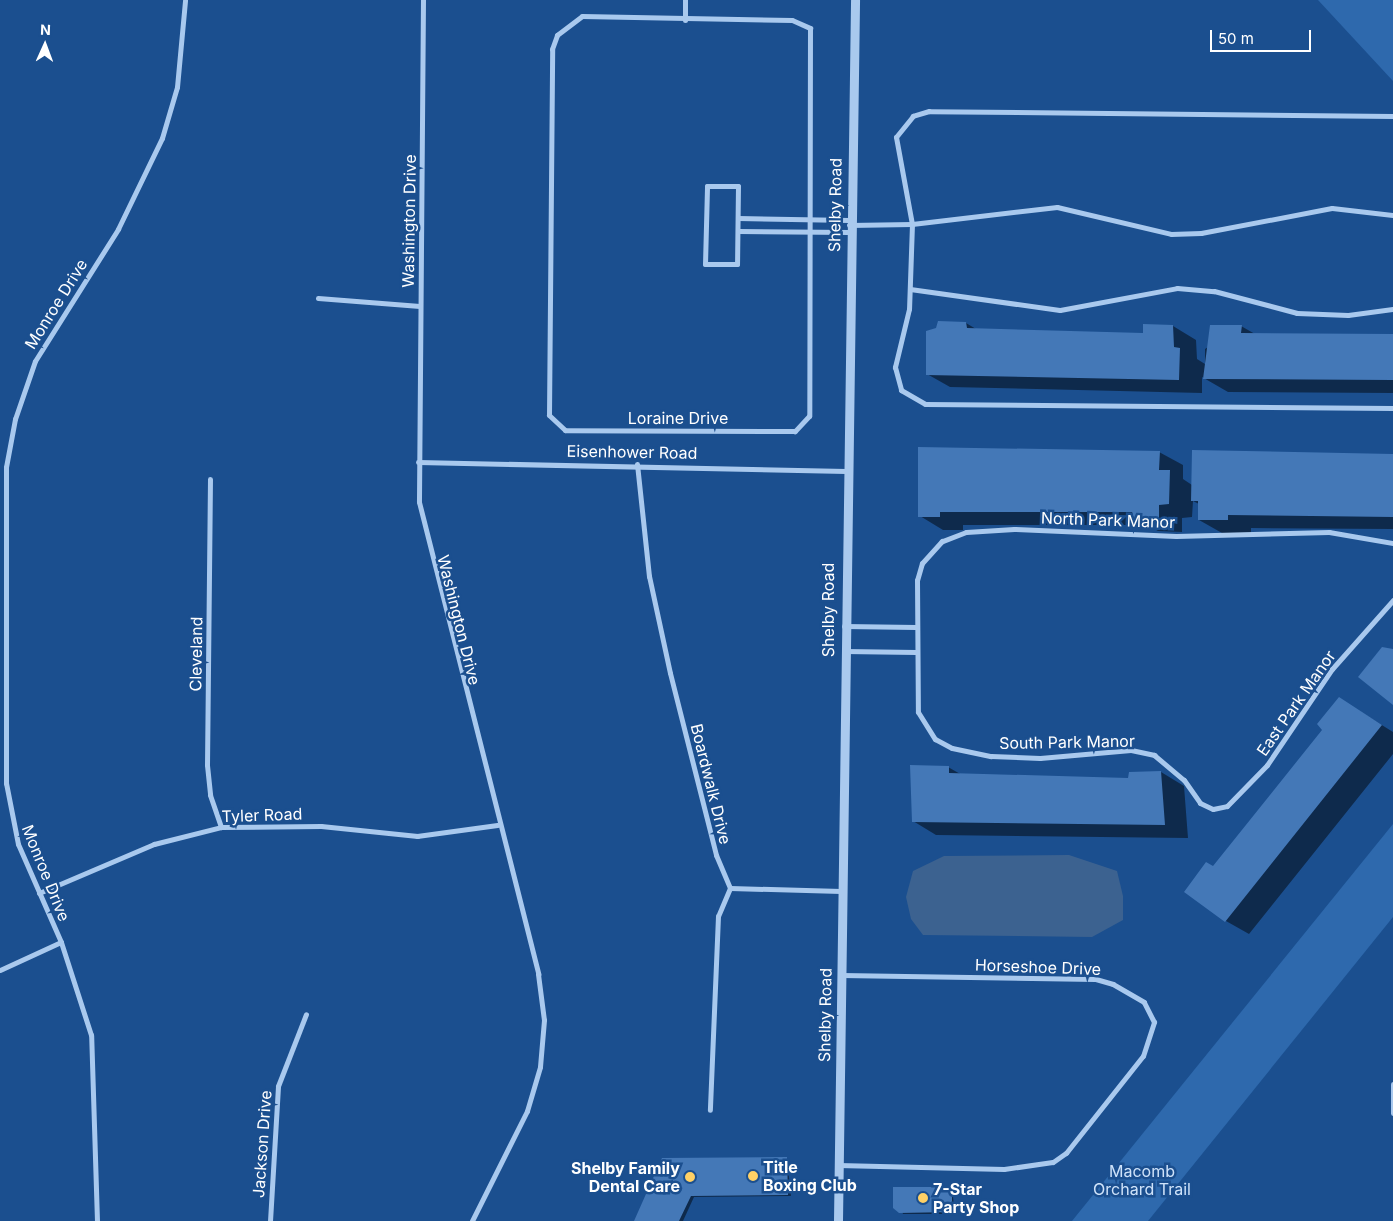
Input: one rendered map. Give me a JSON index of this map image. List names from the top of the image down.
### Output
{
  "streets": {
    "street": [
      "Shelby Road",
      "Washington Drive",
      "Monroe Drive",
      "Loraine Drive",
      "Eisenhower Road",
      "North Park Manor",
      "Cleveland",
      "East Park Manor",
      "South Park Manor",
      "Boardwalk Drive",
      "Tyler Road",
      "Horseshoe Drive",
      "Jackson Drive"
    ]
  },
  "crossings": [
    ["Shelby Road", "Eisenhower Road"],
    ["Shelby Road", "Horseshoe Drive"],
    ["Washington Drive", "Eisenhower Road"],
    ["Washington Drive", "Tyler Road"],
    ["Monroe Drive", "Tyler Road"],
    ["Eisenhower Road", "Boardwalk Drive"],
    ["North Park Manor", "South Park Manor"],
    ["Cleveland", "Tyler Road"],
    ["East Park Manor", "South Park Manor"]
  ],
  "parks": ["Macomb Orchard Trail"],
  "places": ["Title Boxing Club", "Shelby Family Dental Care", "7-Star Party Shop"],
  "scale_bar": "50 m",
  "north": "top"
}
